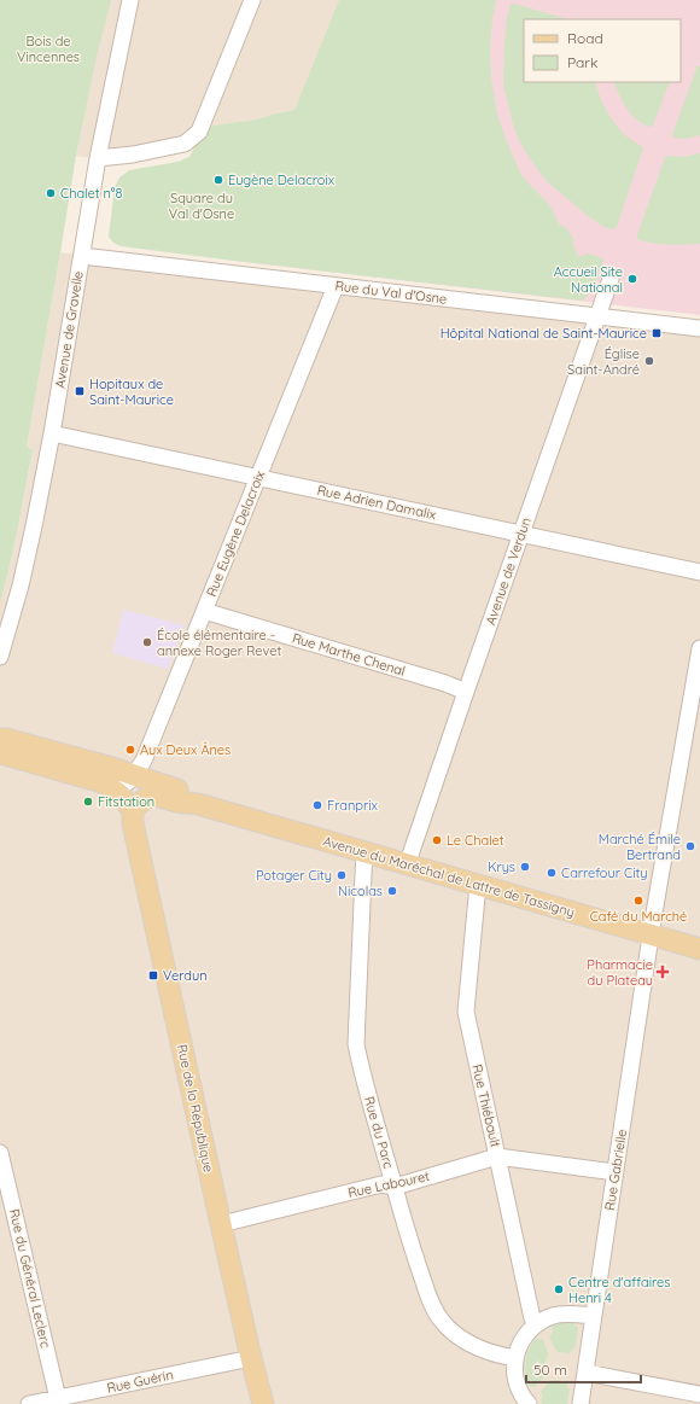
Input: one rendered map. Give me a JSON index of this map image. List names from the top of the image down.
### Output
{
  "streets": {
    "main road": ["Avenue du Maréchal de Lattre de Tassigny", "Rue de la République"],
    "street": [
      "Rue du Val d'Osne",
      "Avenue de Gravelle",
      "Rue Adrien Damalix",
      "Rue Eugène Delacroix",
      "Avenue de Verdun",
      "Rue Marthe Chenal",
      "Rue Thiébault",
      "Rue du Parc",
      "Rue Gabrielle",
      "Rue Labouret",
      "Rue du Général Leclerc",
      "Rue Guérin"
    ]
  },
  "crossings": [
    ["Rue du Val d'Osne", "Avenue de Gravelle"],
    ["Rue du Val d'Osne", "Rue Eugène Delacroix"],
    ["Rue du Val d'Osne", "Avenue de Verdun"],
    ["Avenue de Gravelle", "Rue Adrien Damalix"],
    ["Rue Adrien Damalix", "Rue Eugène Delacroix"],
    ["Rue Adrien Damalix", "Avenue de Verdun"],
    ["Rue Eugène Delacroix", "Rue Marthe Chenal"],
    ["Rue Eugène Delacroix", "Avenue du Maréchal de Lattre de Tassigny"],
    ["Avenue de Verdun", "Rue Marthe Chenal"],
    ["Avenue de Verdun", "Avenue du Maréchal de Lattre de Tassigny"],
    ["Avenue du Maréchal de Lattre de Tassigny", "Rue Thiébault"],
    ["Avenue du Maréchal de Lattre de Tassigny", "Rue de la République"],
    ["Avenue du Maréchal de Lattre de Tassigny", "Rue du Parc"],
    ["Avenue du Maréchal de Lattre de Tassigny", "Rue Gabrielle"],
    ["Rue Thiébault", "Rue Labouret"],
    ["Rue de la République", "Rue Labouret"],
    ["Rue de la République", "Rue Guérin"],
    ["Rue du Parc", "Rue Labouret"],
    ["Rue Gabrielle", "Rue Labouret"],
    ["Rue du Général Leclerc", "Rue Guérin"]
  ],
  "parks": ["Bois de Vincennes", "Square du Val d'Osne"],
  "places": {
    "other": [
      "Eugène Delacroix",
      "Chalet n°8",
      "Accueil Site National",
      "Église Saint-André",
      "École élémentaire - annexe Roger Revet",
      "Aux Deux Ânes",
      "Fitstation",
      "Franprix",
      "Le Chalet",
      "Marché Émile Bertrand",
      "Krys",
      "Carrefour City",
      "Potager City",
      "Nicolas",
      "Café du Marché",
      "Centre d'affaires Henri 4"
    ],
    "transit": ["Hôpital National de Saint-Maurice", "Hopitaux de Saint-Maurice", "Verdun"],
    "health": ["Pharmacie du Plateau"]
  },
  "legend": ["Road", "Park"],
  "scale_bar": "50 m"
}
